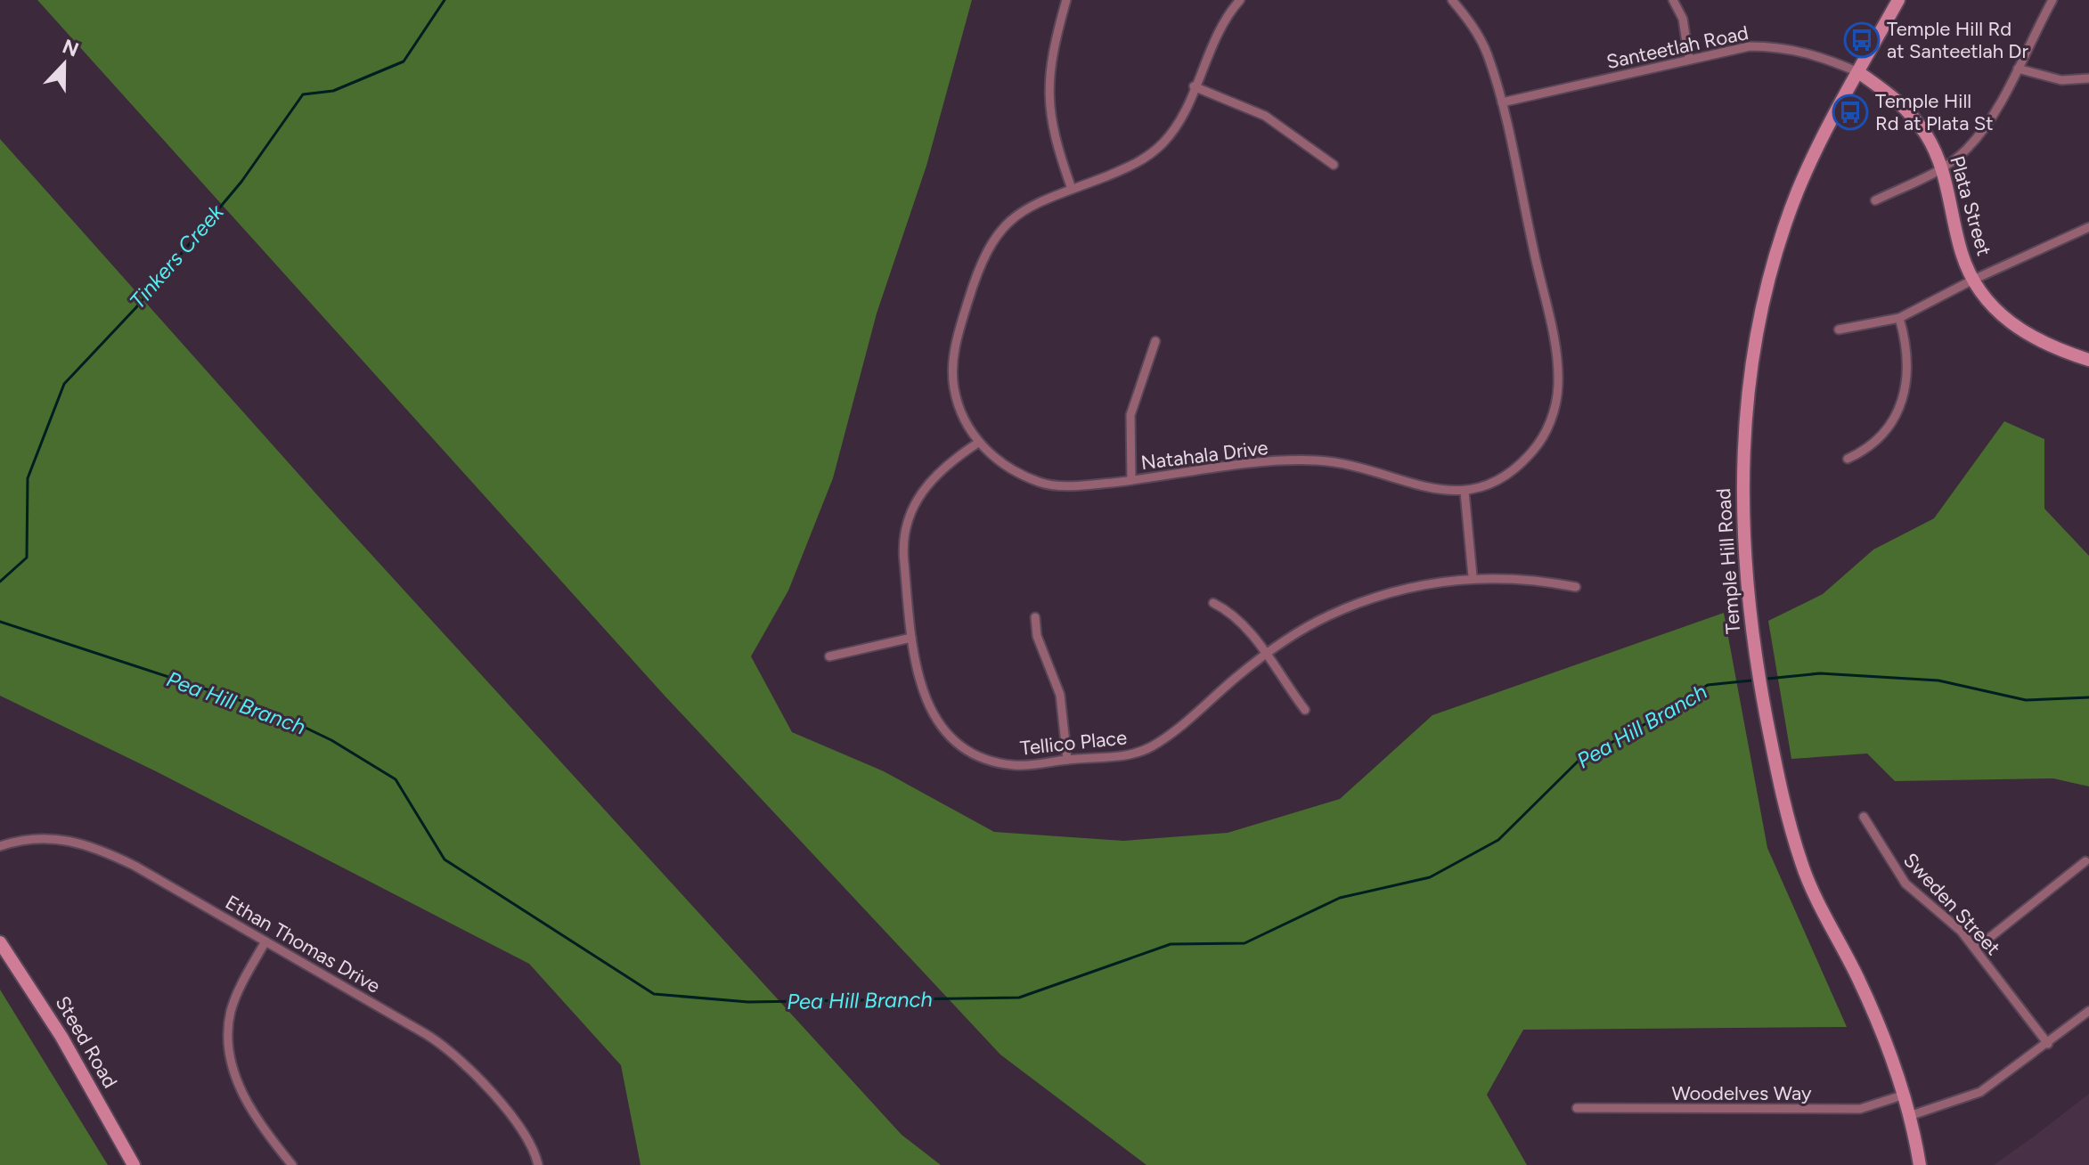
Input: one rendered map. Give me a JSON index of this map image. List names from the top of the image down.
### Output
{
  "streets": {
    "main road": ["Plata Street", "Temple Hill Road", "Steed Road"],
    "street": [
      "Santeetlah Road",
      "Natahala Drive",
      "Tellico Place",
      "Sweden Street",
      "Ethan Thomas Drive",
      "Woodelves Way"
    ]
  },
  "crossings": [
    ["Santeetlah Road", "Plata Street"],
    ["Santeetlah Road", "Natahala Drive"],
    ["Santeetlah Road", "Temple Hill Road"],
    ["Plata Street", "Temple Hill Road"],
    ["Natahala Drive", "Tellico Place"],
    ["Temple Hill Road", "Woodelves Way"]
  ],
  "water": ["Tinkers Creek", "Pea Hill Branch"],
  "places": {
    "bus stop": ["Temple Hill Rd at Santeetlah Dr", "Temple Hill Rd at Plata St"]
  },
  "north": "top"
}
